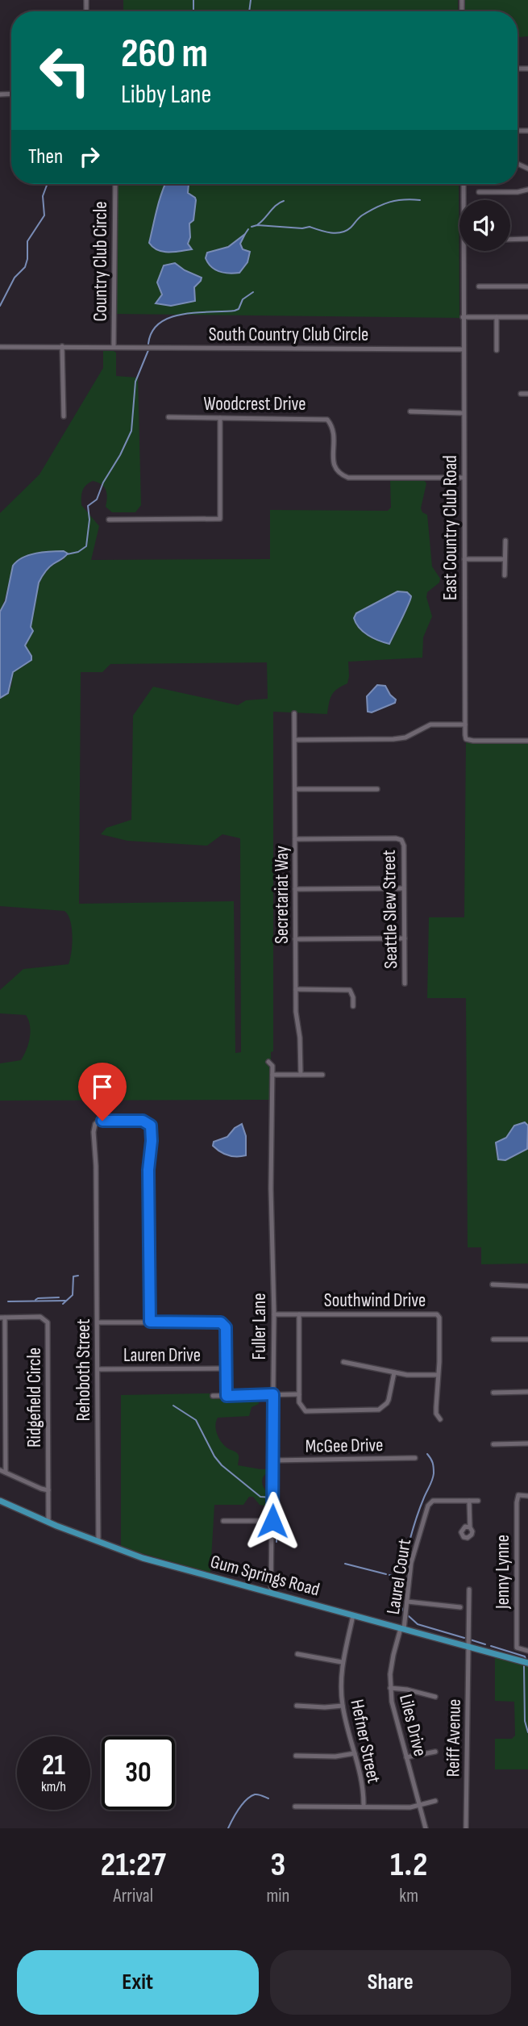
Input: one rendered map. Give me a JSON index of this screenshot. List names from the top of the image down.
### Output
{
  "streets": {
    "main road": ["Gum Springs Road"],
    "street": [
      "Country Club Circle",
      "South Country Club Circle",
      "Woodcrest Drive",
      "East Country Club Road",
      "Secretariat Way",
      "Seattle Slew Street",
      "Southwind Drive",
      "Fuller Lane",
      "Lauren Drive",
      "Rehoboth Street",
      "Ridgefield Circle",
      "McGee Drive",
      "Jenny Lynne",
      "Laurel Court",
      "Liles Drive",
      "Reiff Avenue",
      "Hefner Street"
    ]
  },
  "crossings": [
    ["Country Club Circle", "South Country Club Circle"],
    ["South Country Club Circle", "East Country Club Road"],
    ["Woodcrest Drive", "East Country Club Road"],
    ["Secretariat Way", "Seattle Slew Street"],
    ["Southwind Drive", "Fuller Lane"],
    ["Fuller Lane", "McGee Drive"],
    ["Fuller Lane", "Gum Springs Road"],
    ["Lauren Drive", "Rehoboth Street"],
    ["Rehoboth Street", "Gum Springs Road"],
    ["Ridgefield Circle", "Gum Springs Road"],
    ["Gum Springs Road", "Laurel Court"],
    ["Gum Springs Road", "Liles Drive"],
    ["Gum Springs Road", "Reiff Avenue"],
    ["Gum Springs Road", "Hefner Street"],
    ["Laurel Court", "Liles Drive"]
  ],
  "page": {
    "turn": ["260 m", "Libby Lane"],
    "then": "Then",
    "speed": "21 km/h",
    "limit": "30",
    "eta": [
      "21:27",
      "Arrival",
      "3",
      "min",
      "1.2",
      "km"
    ],
    "buttons": ["Exit", "Share"]
  }
}
